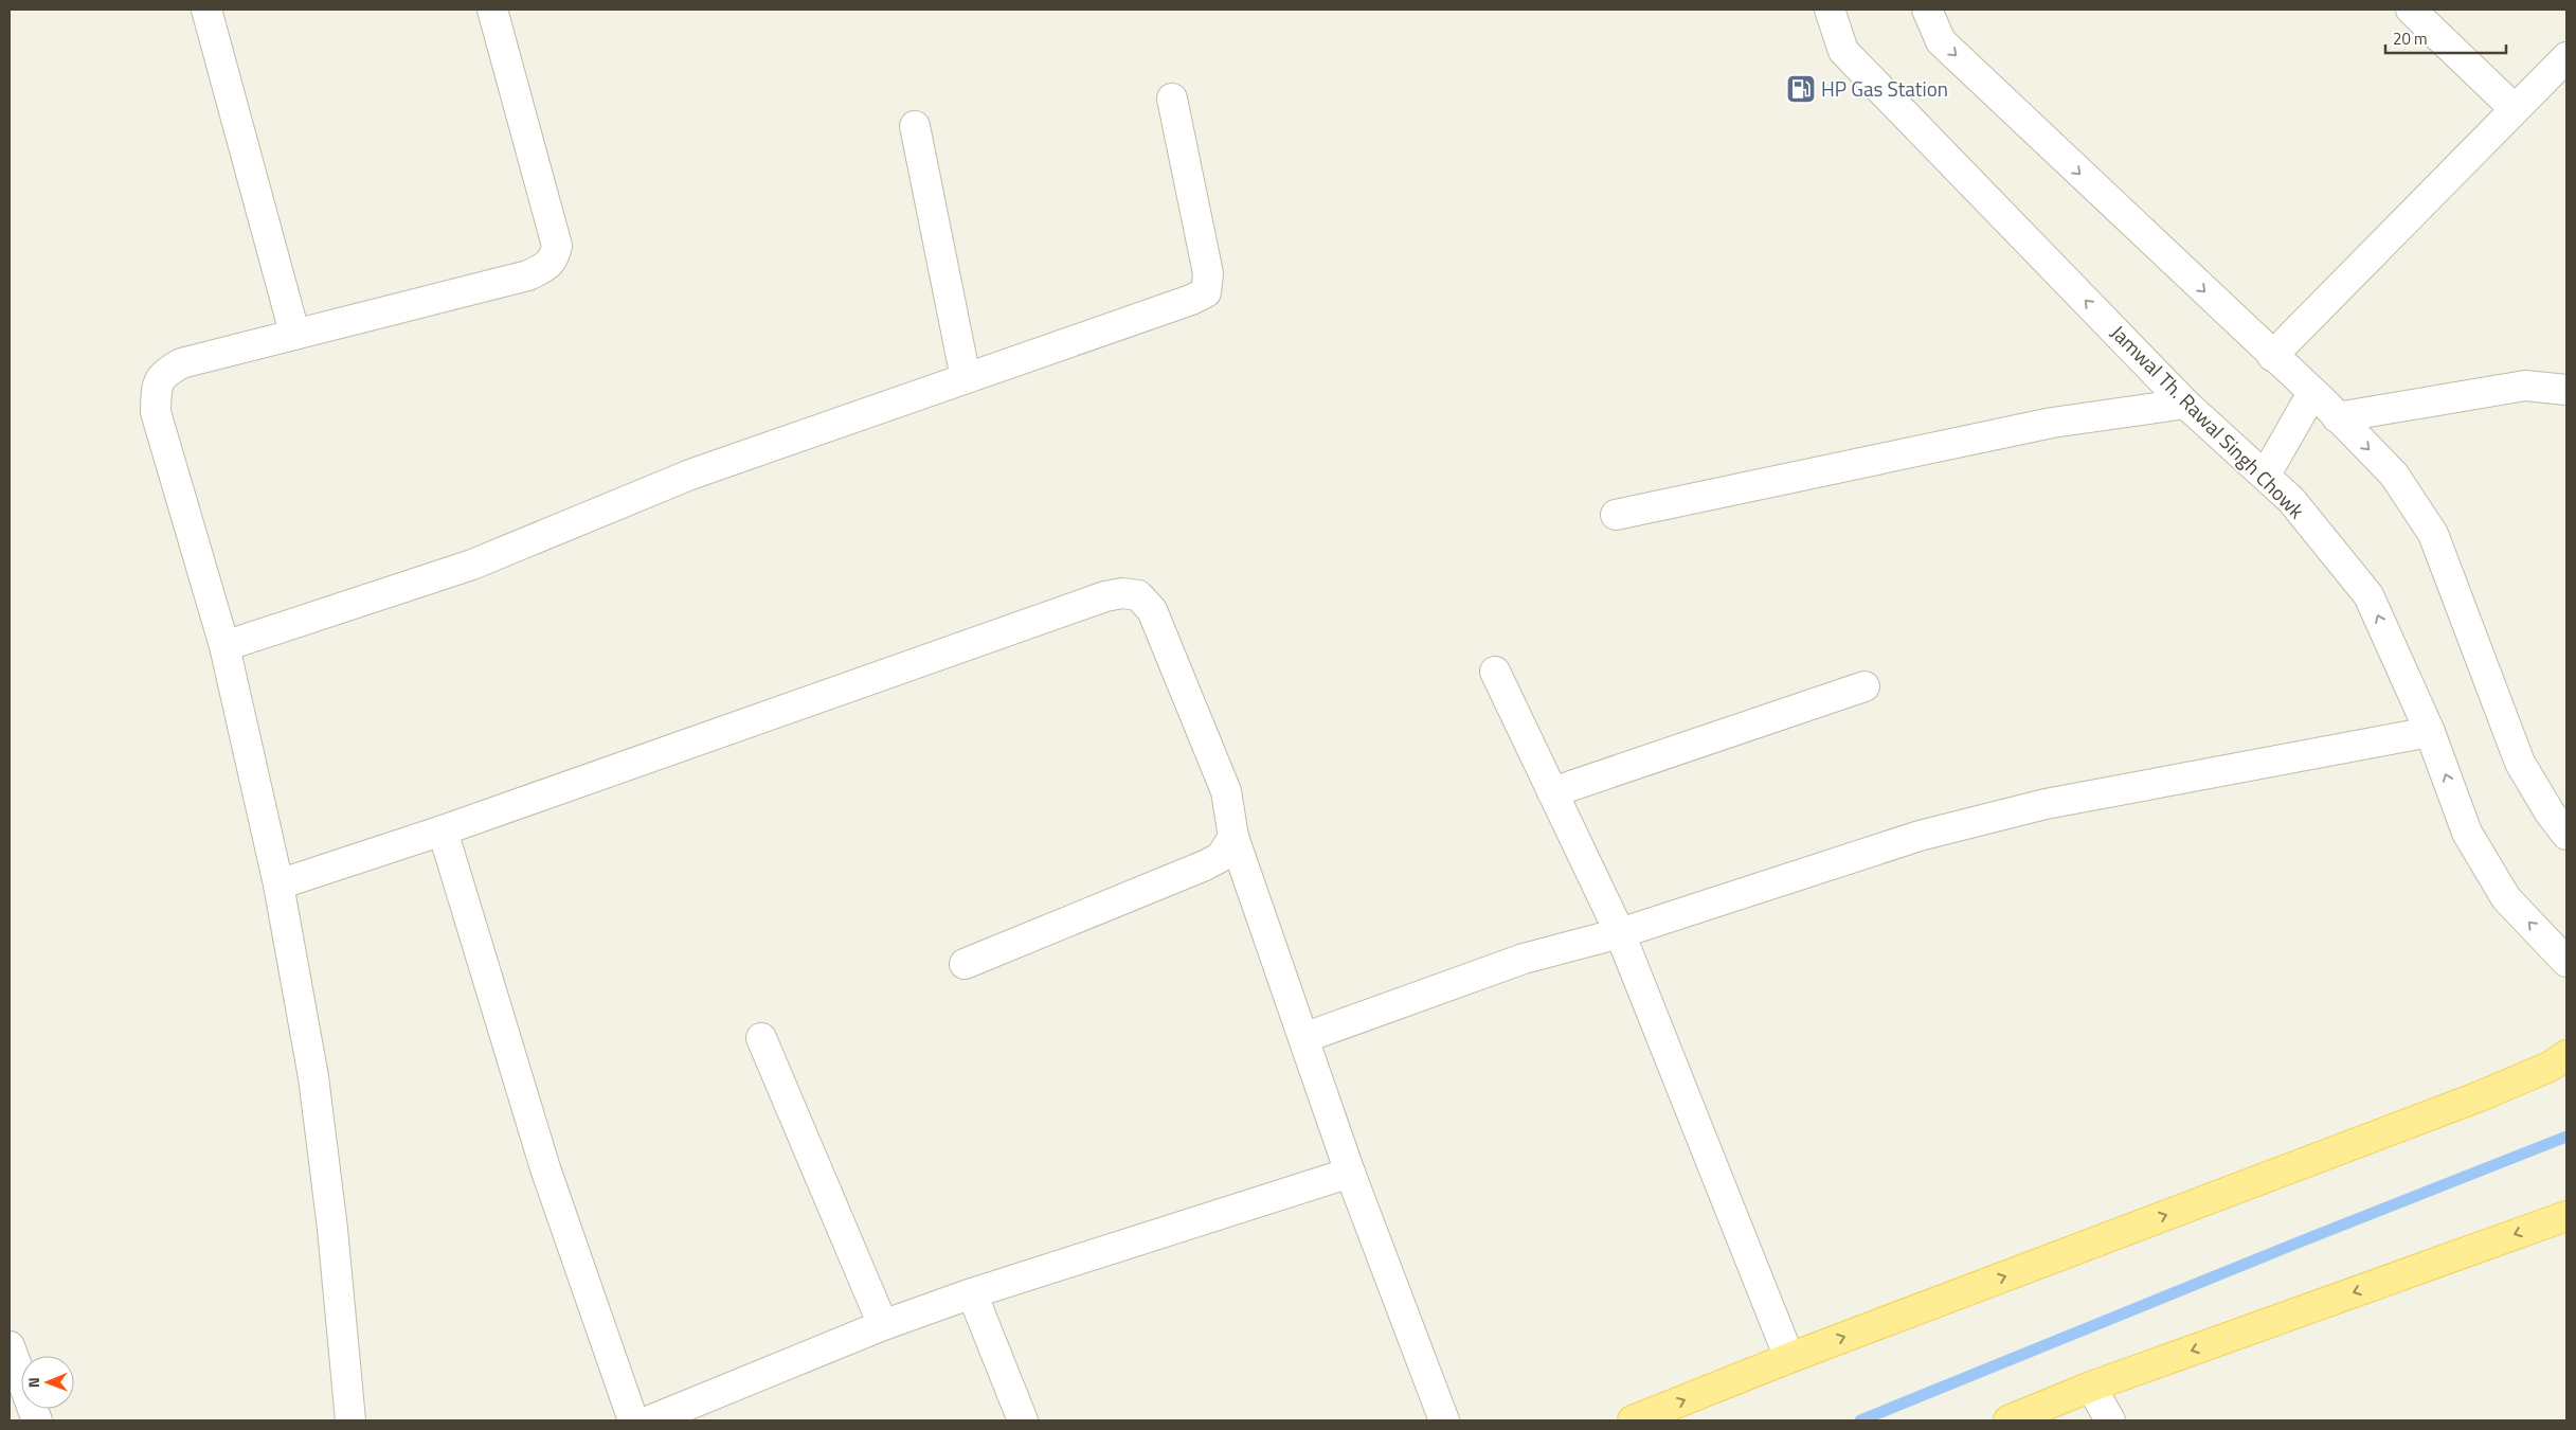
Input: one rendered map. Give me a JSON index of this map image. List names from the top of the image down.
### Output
{
  "streets": {
    "street": ["Jamwal Th. Rawal Singh Chowk"]
  },
  "places": {
    "fuel station": ["HP Gas Station"]
  },
  "scale_bar": "20 m",
  "north": "left"
}
